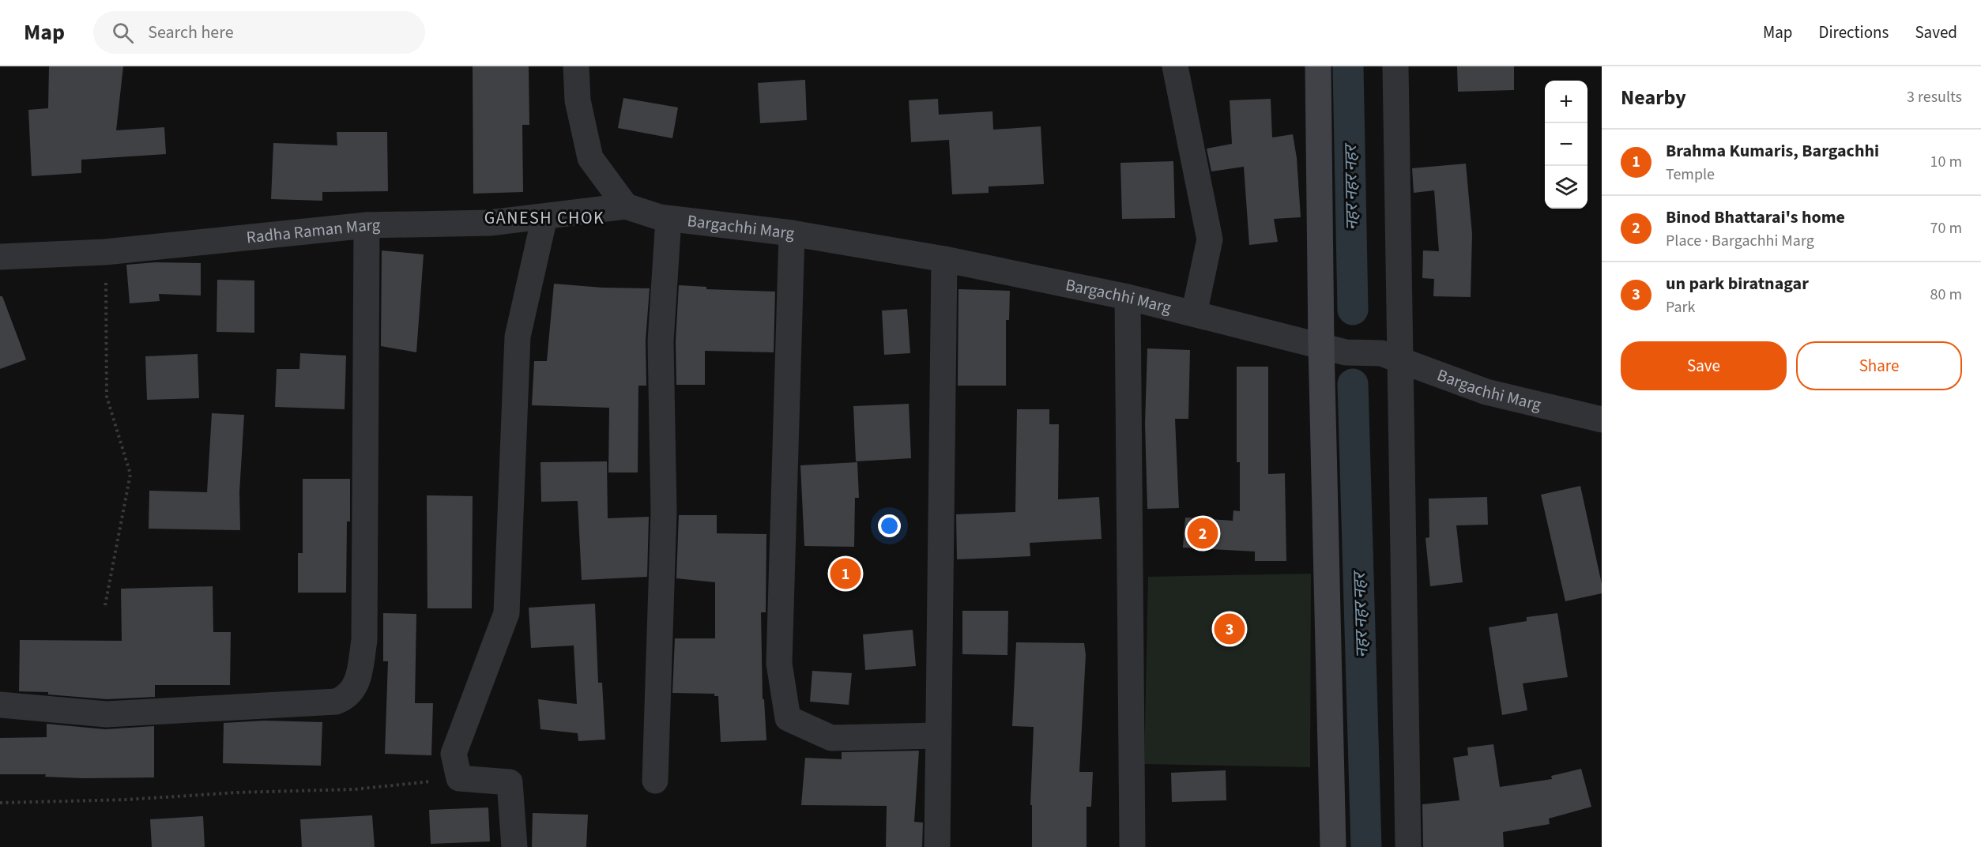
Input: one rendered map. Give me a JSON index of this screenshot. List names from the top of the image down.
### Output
{
  "streets": {
    "street": ["Bargachhi Marg", "Radha Raman Marg"]
  },
  "crossings": [
    ["Bargachhi Marg", "Radha Raman Marg"]
  ],
  "districts": ["GANESH CHOK"],
  "water": ["नहर नहर नहर"],
  "page": {
    "header": "Map",
    "search": "Search here",
    "nav": ["Map", "Directions", "Saved"],
    "heading": ["Nearby", "3 results"],
    "map_buttons": ["+", "−"],
    "list": [
      {
        "mark": "1",
        "name": "Brahma Kumaris, Bargachhi",
        "note": "Temple",
        "value": "10 m"
      },
      {
        "mark": "2",
        "name": "Binod Bhattarai's home",
        "note": "Place · Bargachhi Marg",
        "value": "70 m"
      },
      {
        "mark": "3",
        "name": "un park biratnagar",
        "note": "Park",
        "value": "80 m"
      }
    ],
    "buttons": ["Save", "Share"],
    "pins": ["2", "1", "3"]
  }
}
